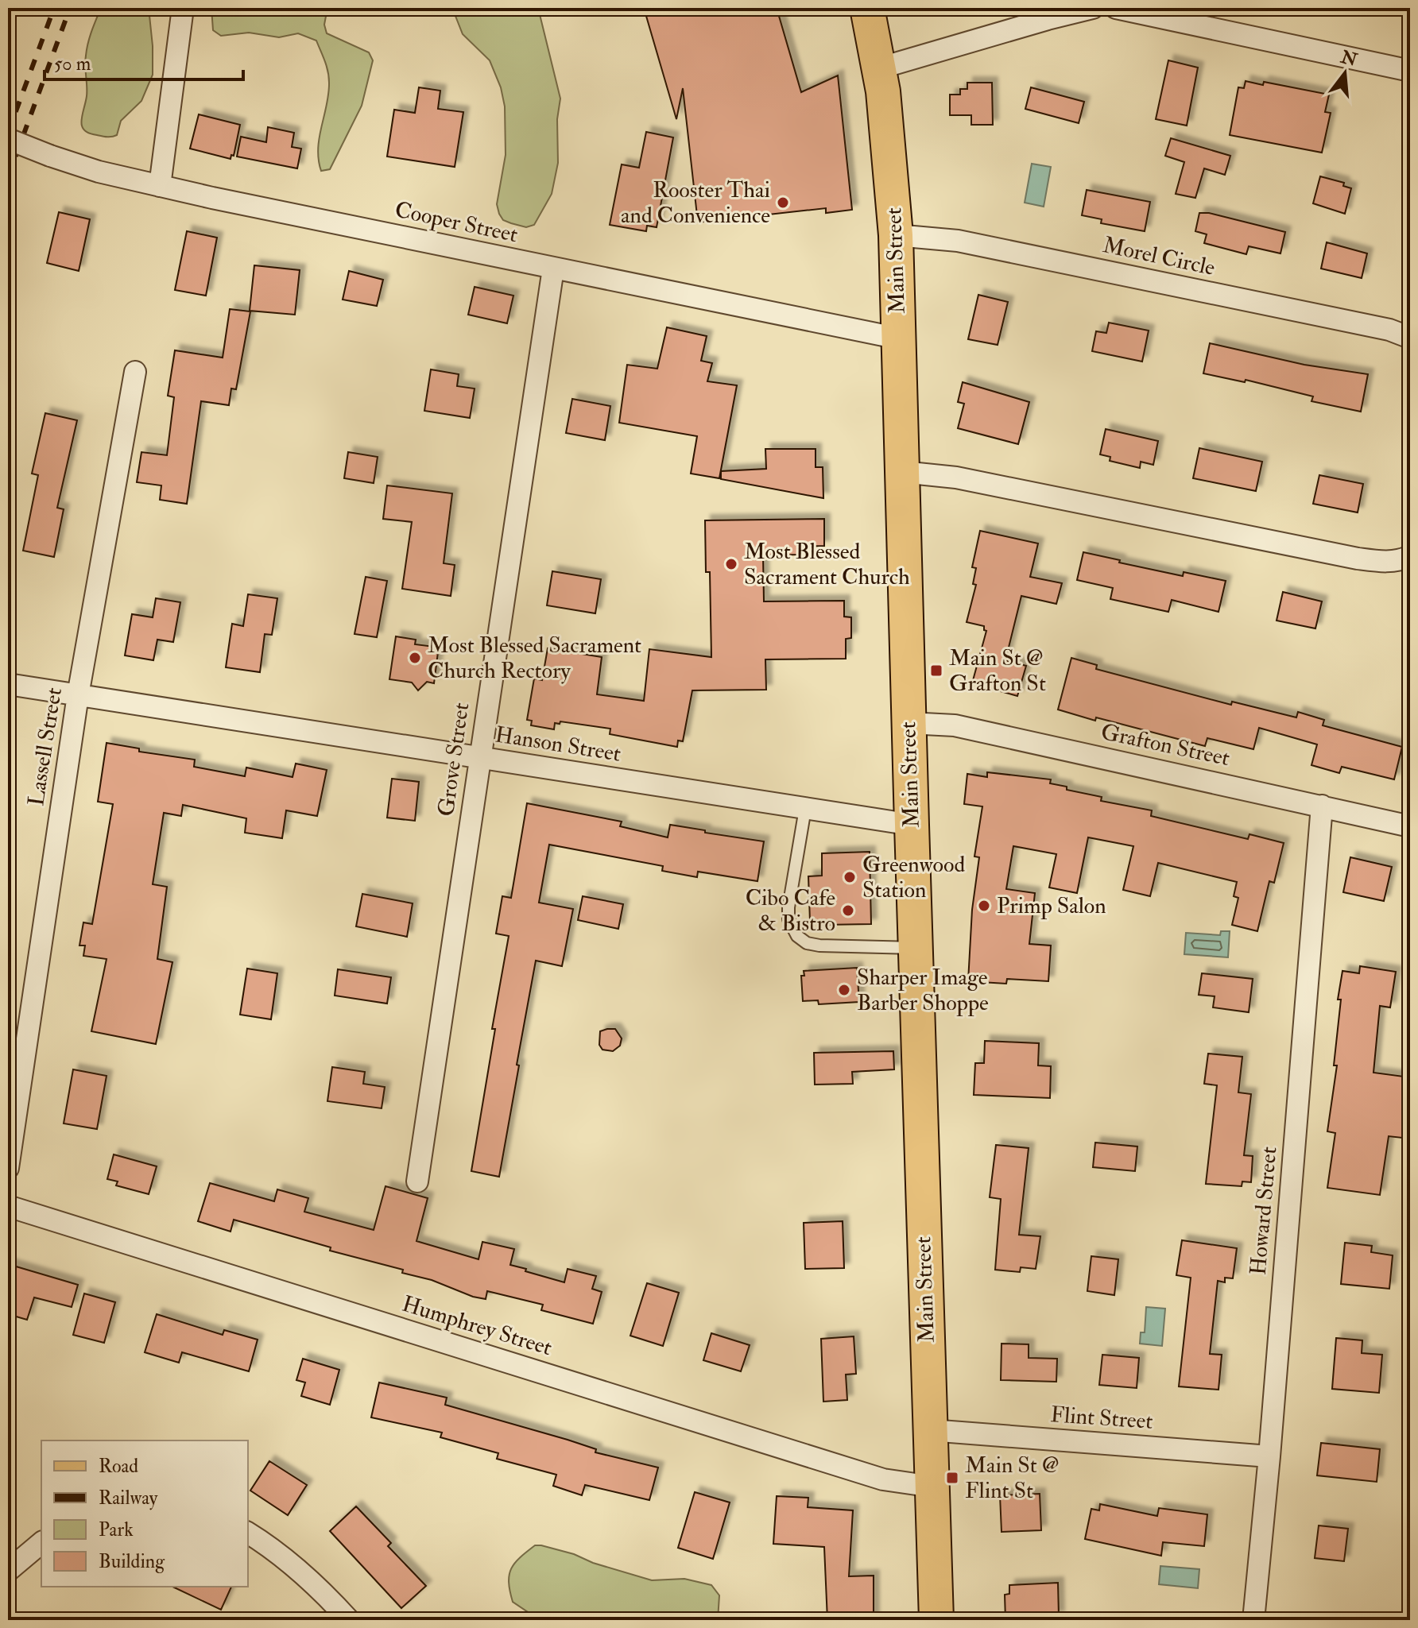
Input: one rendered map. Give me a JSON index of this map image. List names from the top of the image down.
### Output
{
  "streets": {
    "main road": ["Main Street"],
    "street": [
      "Cooper Street",
      "Morel Circle",
      "Hanson Street",
      "Grafton Street",
      "Lassell Street",
      "Grove Street",
      "Howard Street",
      "Humphrey Street",
      "Flint Street"
    ]
  },
  "crossings": [
    ["Cooper Street", "Main Street"],
    ["Cooper Street", "Grove Street"],
    ["Morel Circle", "Main Street"],
    ["Main Street", "Hanson Street"],
    ["Main Street", "Grafton Street"],
    ["Main Street", "Humphrey Street"],
    ["Main Street", "Flint Street"],
    ["Hanson Street", "Lassell Street"],
    ["Hanson Street", "Grove Street"],
    ["Grafton Street", "Howard Street"],
    ["Howard Street", "Flint Street"]
  ],
  "places": {
    "other": [
      "Rooster Thai and Convenience",
      "Most Blessed Sacrament Church",
      "Most Blessed Sacrament Church Rectory",
      "Greenwood Station",
      "Primp Salon",
      "Cibo Cafe & Bistro",
      "Sharper Image Barber Shoppe"
    ],
    "transit": ["Main St @ Grafton St", "Main St @ Flint St"]
  },
  "legend": [
    "Road",
    "Railway",
    "Park",
    "Building"
  ],
  "scale_bar": "50 m",
  "north": "top"
}
